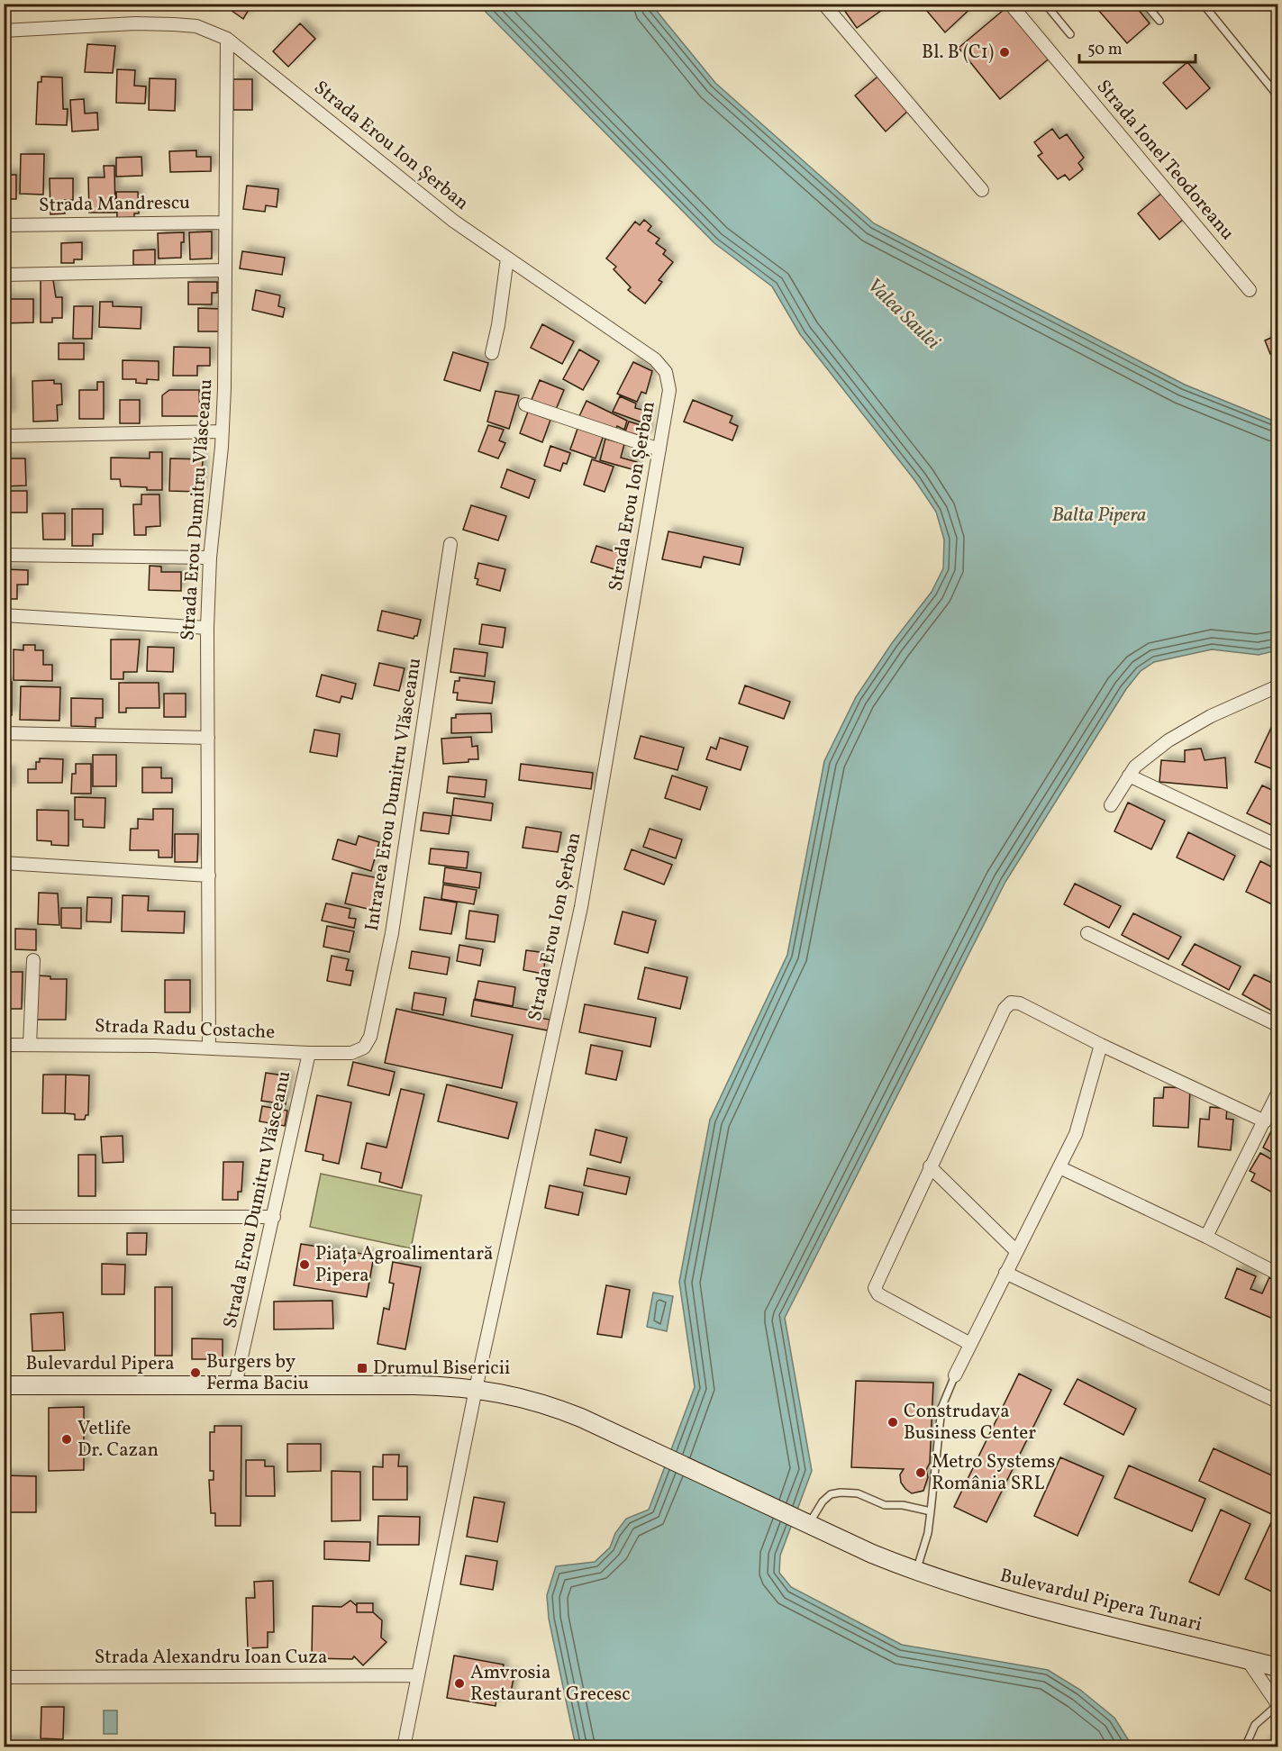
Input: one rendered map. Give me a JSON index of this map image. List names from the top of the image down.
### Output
{
  "streets": {
    "main road": ["Bulevardul Pipera", "Bulevardul Pipera Tunari"],
    "street": [
      "Strada Erou Ion Șerban",
      "Strada Ionel Teodoreanu",
      "Strada Mandrescu",
      "Strada Erou Dumitru Vlăsceanu",
      "Intrarea Erou Dumitru Vlăsceanu",
      "Strada Radu Costache",
      "Strada Alexandru Ioan Cuza"
    ]
  },
  "crossings": [
    ["Strada Erou Ion Șerban", "Strada Erou Dumitru Vlăsceanu"],
    ["Strada Erou Ion Șerban", "Bulevardul Pipera"],
    ["Strada Mandrescu", "Strada Erou Dumitru Vlăsceanu"],
    ["Strada Erou Dumitru Vlăsceanu", "Strada Radu Costache"],
    ["Strada Erou Dumitru Vlăsceanu", "Bulevardul Pipera"],
    ["Intrarea Erou Dumitru Vlăsceanu", "Strada Radu Costache"]
  ],
  "water": ["Valea Saulei", "Balta Pipera"],
  "places": {
    "other": [
      "Bl. B (C1)",
      "Piața Agroalimentară Pipera",
      "Burgers by Ferma Baciu",
      "Construdava Business Center",
      "Vetlife Dr. Cazan",
      "Metro Systems România SRL",
      "Amvrosia Restaurant Grecesc"
    ],
    "transit": ["Drumul Bisericii"]
  },
  "scale_bar": "50 m"
}
